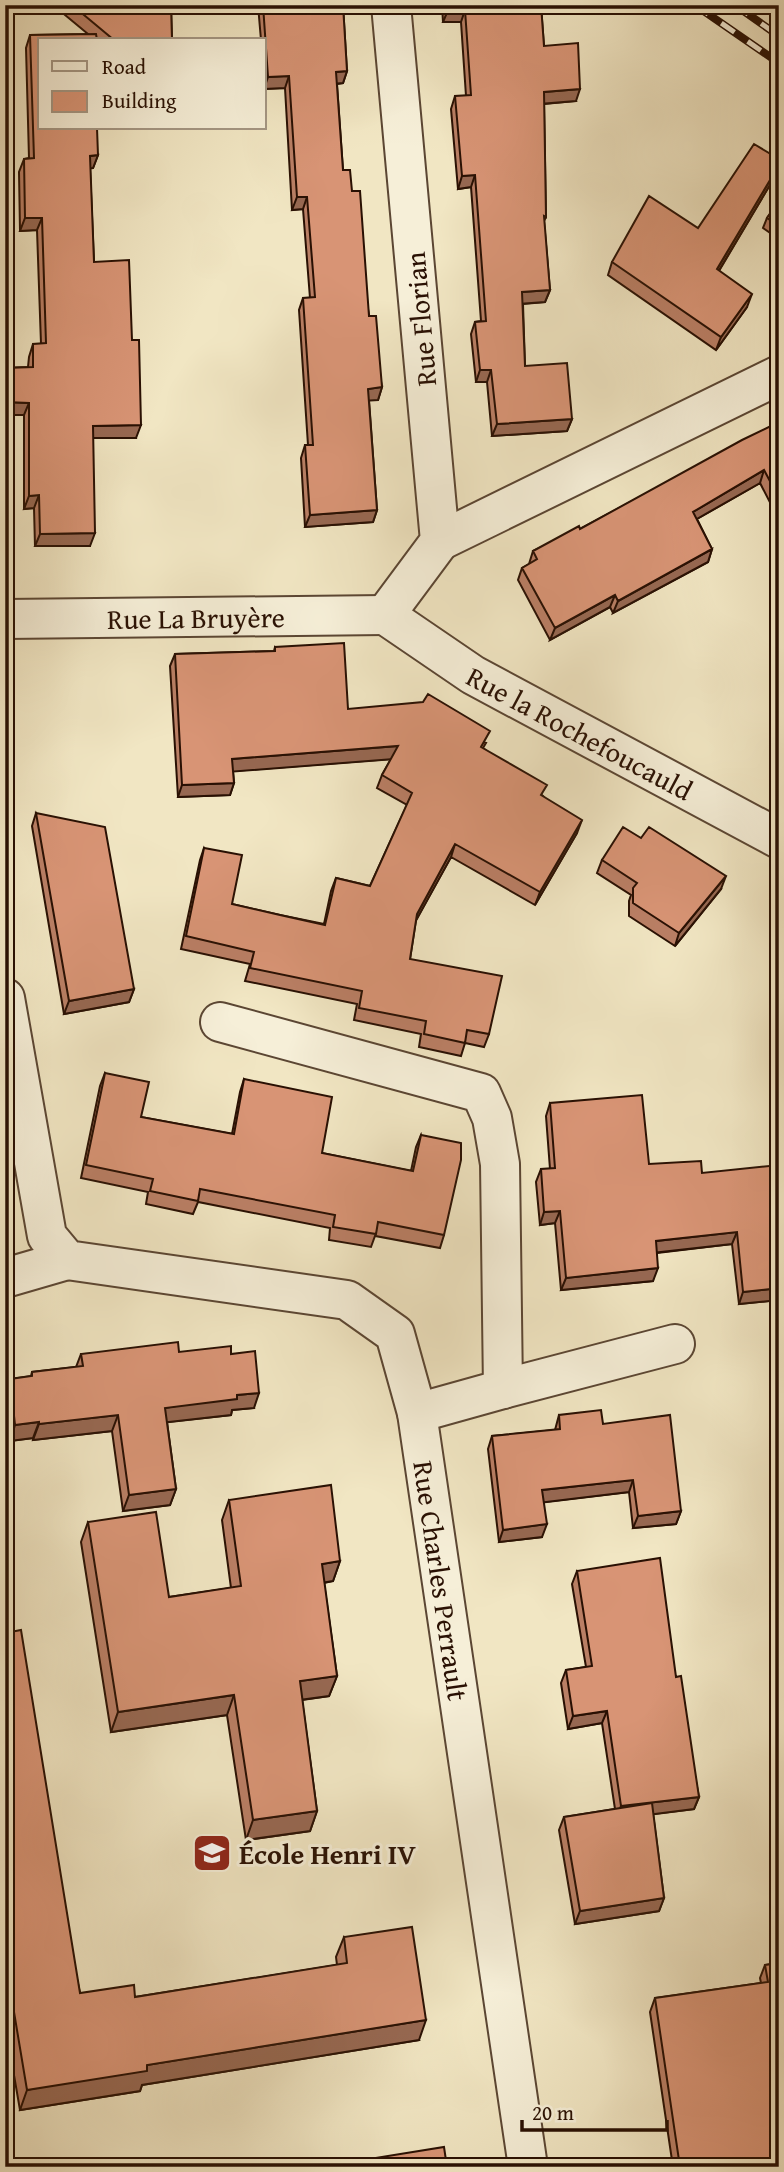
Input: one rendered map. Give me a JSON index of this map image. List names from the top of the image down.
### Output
{
  "streets": {
    "street": [
      "Rue Florian",
      "Rue La Bruyère",
      "Rue la Rochefoucauld",
      "Rue Charles Perrault"
    ]
  },
  "crossings": [
    ["Rue La Bruyère", "Rue la Rochefoucauld"]
  ],
  "places": {
    "school or university": ["École Henri IV"]
  },
  "legend": ["Road", "Building"],
  "scale_bar": "20 m"
}
